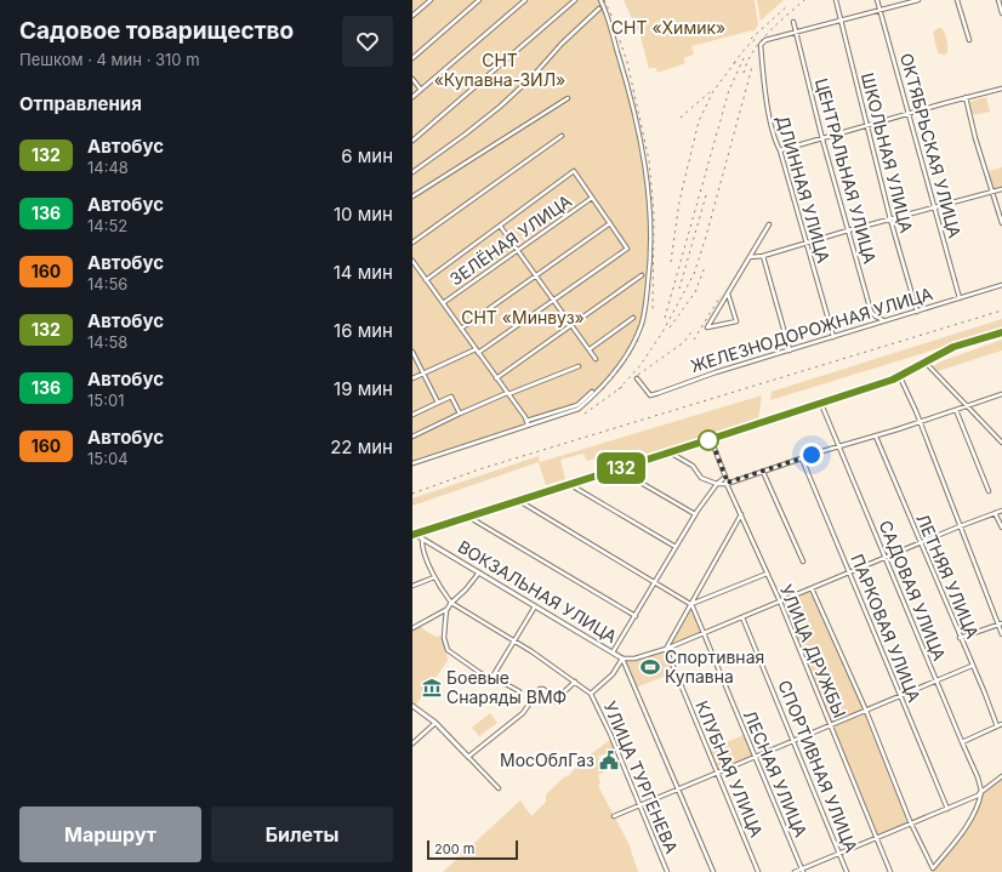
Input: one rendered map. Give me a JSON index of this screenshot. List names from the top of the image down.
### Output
{
  "streets": {
    "street": [
      "ОКТЯБРЬСКАЯ УЛИЦА",
      "ШКОЛЬНАЯ УЛИЦА",
      "ЦЕНТРАЛЬНАЯ УЛИЦА",
      "ДЛИННАЯ УЛИЦА",
      "ЗЕЛЁНАЯ УЛИЦА",
      "ЖЕЛЕЗНОДОРОЖНАЯ УЛИЦА",
      "ЛЕТНЯЯ УЛИЦА",
      "САДОВАЯ УЛИЦА",
      "ВОКЗАЛЬНАЯ УЛИЦА",
      "ПАРКОВАЯ УЛИЦА",
      "УЛИЦА ДРУЖБЫ",
      "СПОРТИВНАЯ УЛИЦА",
      "КЛУБНАЯ УЛИЦА",
      "ЛЕСНАЯ УЛИЦА",
      "УЛИЦА ТУРГЕНЕВА"
    ]
  },
  "crossings": [
    ["ОКТЯБРЬСКАЯ УЛИЦА", "ЖЕЛЕЗНОДОРОЖНАЯ УЛИЦА"],
    ["ШКОЛЬНАЯ УЛИЦА", "ЖЕЛЕЗНОДОРОЖНАЯ УЛИЦА"],
    ["ЦЕНТРАЛЬНАЯ УЛИЦА", "ДЛИННАЯ УЛИЦА"],
    ["ЦЕНТРАЛЬНАЯ УЛИЦА", "ЖЕЛЕЗНОДОРОЖНАЯ УЛИЦА"],
    ["ДЛИННАЯ УЛИЦА", "ЖЕЛЕЗНОДОРОЖНАЯ УЛИЦА"]
  ],
  "parks": ["СНТ «Химик»", "СНТ «Купавна-ЗИЛ»", "СНТ «Минвуз»"],
  "places": {
    "sports": ["Спортивная Купавна"],
    "museum": ["Боевые Снаряды ВМФ"],
    "public building": ["МосОблГаз"]
  },
  "lines": ["bus line 132"],
  "scale_bar": "200 m",
  "page": {
    "heading": [
      ["Садовое товарищество", "Пешком · 4 мин · 310 m"],
      "Отправления"
    ],
    "on_map": "132",
    "list": [
      {
        "mark": "132",
        "name": "Автобус",
        "note": "14:48",
        "value": "6 мин"
      },
      {
        "mark": "136",
        "name": "Автобус",
        "note": "14:52",
        "value": "10 мин"
      },
      {
        "mark": "160",
        "name": "Автобус",
        "note": "14:56",
        "value": "14 мин"
      },
      {
        "mark": "132",
        "name": "Автобус",
        "note": "14:58",
        "value": "16 мин"
      },
      {
        "mark": "136",
        "name": "Автобус",
        "note": "15:01",
        "value": "19 мин"
      },
      {
        "mark": "160",
        "name": "Автобус",
        "note": "15:04",
        "value": "22 мин"
      }
    ],
    "buttons": ["Маршрут", "Билеты"],
    "scale": "200 m"
  }
}
